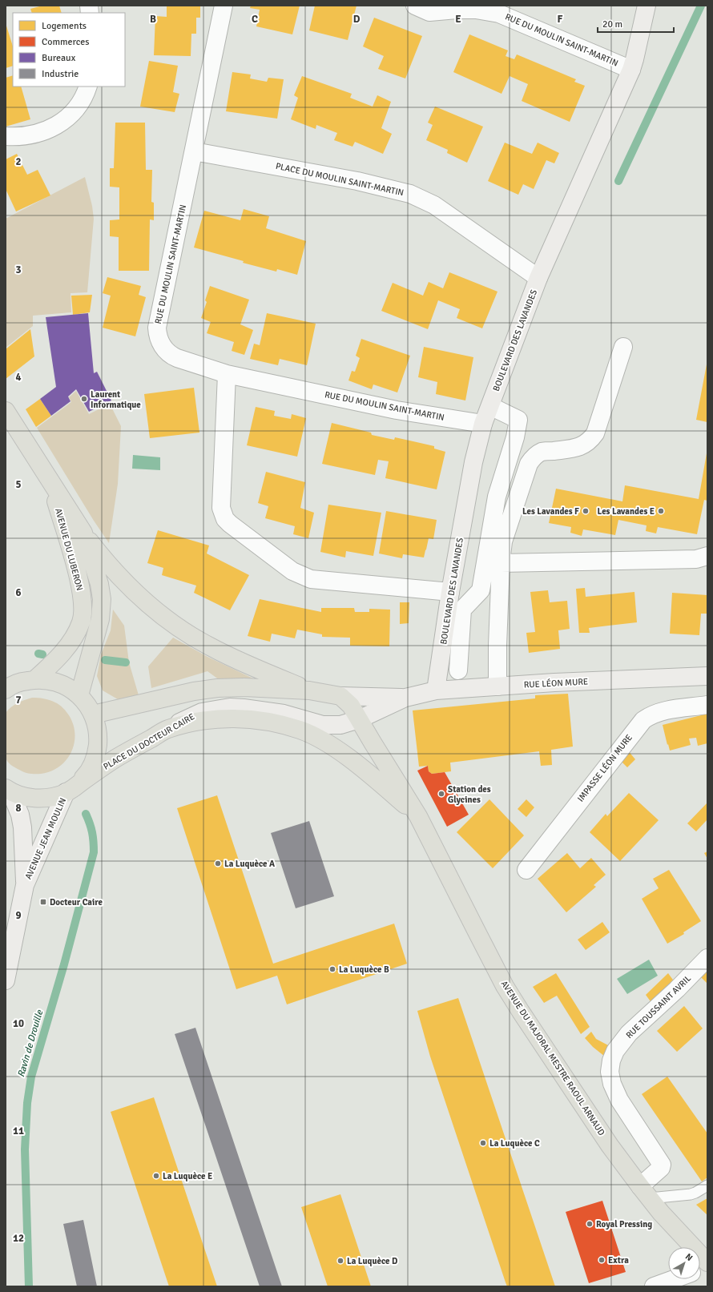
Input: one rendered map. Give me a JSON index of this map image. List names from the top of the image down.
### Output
{
  "streets": {
    "main road": ["AVENUE DU LUBERON", "PLACE DU DOCTEUR CAIRE", "AVENUE DU MAJORAL MESTRE RAOUL ARNAUD"],
    "street": [
      "RUE DU MOULIN SAINT-MARTIN",
      "PLACE DU MOULIN SAINT-MARTIN",
      "BOULEVARD DES LAVANDES",
      "RUE LÉON MURE",
      "IMPASSE LÉON MURE",
      "AVENUE JEAN MOULIN",
      "RUE TOUSSAINT AVRIL"
    ]
  },
  "crossings": [
    ["RUE DU MOULIN SAINT-MARTIN", "PLACE DU MOULIN SAINT-MARTIN"],
    ["RUE DU MOULIN SAINT-MARTIN", "BOULEVARD DES LAVANDES"],
    ["PLACE DU MOULIN SAINT-MARTIN", "BOULEVARD DES LAVANDES"],
    ["BOULEVARD DES LAVANDES", "RUE LÉON MURE"],
    ["AVENUE DU LUBERON", "PLACE DU DOCTEUR CAIRE"],
    ["RUE LÉON MURE", "PLACE DU DOCTEUR CAIRE"],
    ["PLACE DU DOCTEUR CAIRE", "AVENUE JEAN MOULIN"],
    ["PLACE DU DOCTEUR CAIRE", "AVENUE DU MAJORAL MESTRE RAOUL ARNAUD"],
    ["RUE TOUSSAINT AVRIL", "AVENUE DU MAJORAL MESTRE RAOUL ARNAUD"]
  ],
  "water": ["Ravin de Drouille"],
  "places": {
    "other": [
      "Laurent Informatique",
      "Les Lavandes F",
      "Les Lavandes E",
      "Station des Glycines",
      "La Luquèce A",
      "La Luquèce B",
      "La Luquèce C",
      "La Luquèce E",
      "Royal Pressing",
      "Extra",
      "La Luquèce D"
    ],
    "transit": ["Docteur Caire"]
  },
  "legend": [
    "Logements",
    "Commerces",
    "Bureaux",
    "Industrie"
  ],
  "scale_bar": "20 m",
  "north": "top right",
  "grid": {
    "columns": [
      "B",
      "C",
      "D",
      "E",
      "F"
    ],
    "rows": [
      "2",
      "3",
      "4",
      "5",
      "6",
      "7",
      "8",
      "9",
      "10",
      "11",
      "12"
    ]
  }
}
